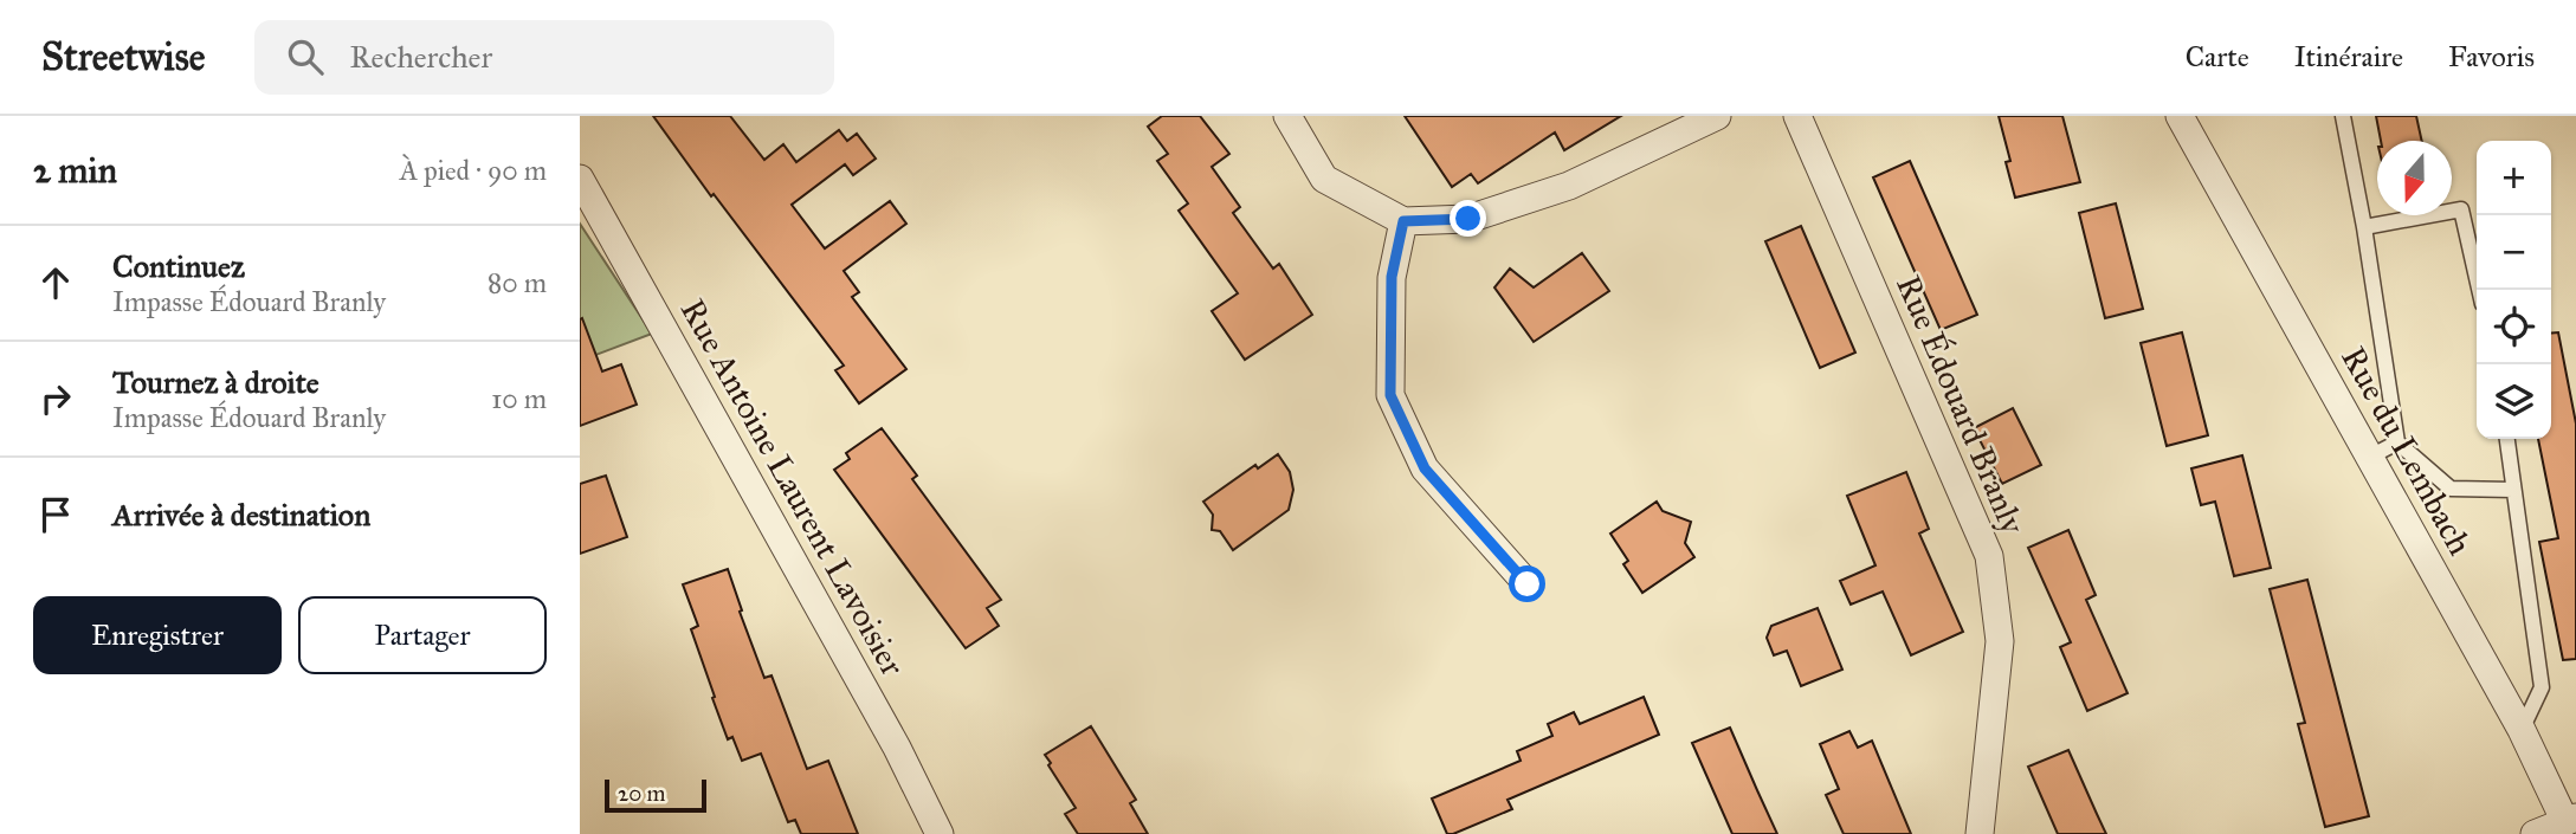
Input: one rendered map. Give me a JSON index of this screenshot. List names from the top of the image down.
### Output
{
  "streets": {
    "street": ["Rue Édouard Branly", "Rue du Lembach", "Rue Antoine Laurent Lavoisier"]
  },
  "scale_bar": "20 m",
  "north": "bottom",
  "page": {
    "header": "Streetwise",
    "search": "Rechercher",
    "nav": ["Carte", "Itinéraire", "Favoris"],
    "heading": ["2 min", "À pied · 90 m"],
    "map_buttons": ["+", "−"],
    "list": [
      ["Continuez", "Impasse Édouard Branly", "80 m"],
      ["Tournez à droite", "Impasse Édouard Branly", "10 m"],
      "Arrivée à destination"
    ],
    "buttons": ["Enregistrer", "Partager"],
    "scale": "20 m"
  }
}
